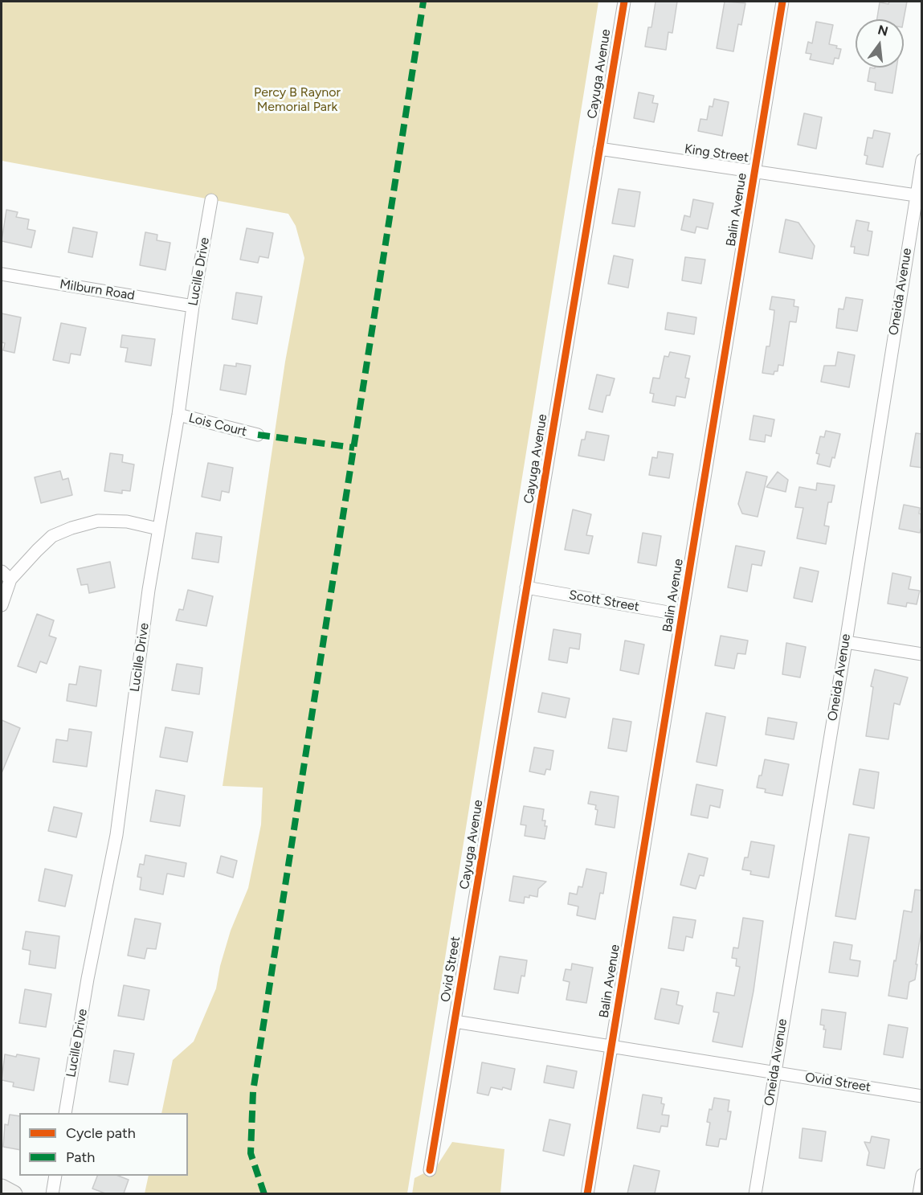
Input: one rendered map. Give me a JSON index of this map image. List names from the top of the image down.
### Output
{
  "streets": {
    "street": [
      "Cayuga Avenue",
      "King Street",
      "Balin Avenue",
      "Lucille Drive",
      "Milburn Road",
      "Oneida Avenue",
      "Lois Court",
      "Scott Street",
      "Ovid Street"
    ]
  },
  "crossings": [
    ["Cayuga Avenue", "King Street"],
    ["Cayuga Avenue", "Scott Street"],
    ["Cayuga Avenue", "Ovid Street"],
    ["King Street", "Balin Avenue"],
    ["King Street", "Oneida Avenue"],
    ["Balin Avenue", "Scott Street"],
    ["Balin Avenue", "Ovid Street"],
    ["Lucille Drive", "Milburn Road"],
    ["Lucille Drive", "Lois Court"],
    ["Oneida Avenue", "Ovid Street"]
  ],
  "parks": ["Percy B Raynor Memorial Park"],
  "legend": ["Cycle path", "Path"],
  "north": "top"
}
